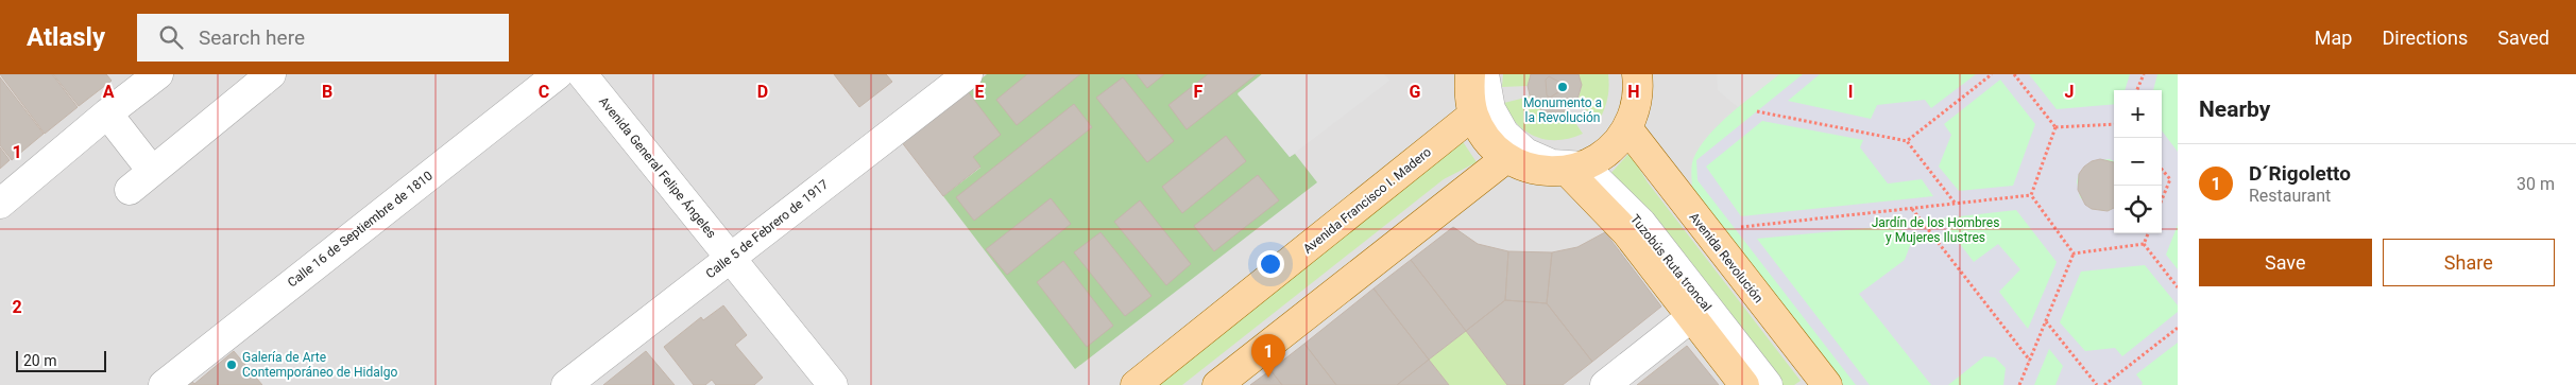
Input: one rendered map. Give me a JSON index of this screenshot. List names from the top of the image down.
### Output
{
  "streets": {
    "main road": ["Avenida Francisco I. Madero", "Avenida Revolución"],
    "street": [
      "Avenida General Felipe Ángeles",
      "Calle 16 de Septiembre de 1810",
      "Calle 5 de Febrero de 1917",
      "Tuzobús Ruta troncal"
    ]
  },
  "crossings": [
    ["Avenida General Felipe Ángeles", "Calle 5 de Febrero de 1917"]
  ],
  "parks": ["Jardín de los Hombres y Mujeres Ilustres"],
  "places": ["Monumento a la Revolución", "Galería de Arte Contemporáneo de Hidalgo"],
  "scale_bar": "20 m",
  "page": {
    "header": "Atlasly",
    "search": "Search here",
    "nav": ["Map", "Directions", "Saved"],
    "heading": "Nearby",
    "map_buttons": ["+", "−"],
    "list": [
      {
        "mark": "1",
        "name": "D´Rigoletto",
        "note": "Restaurant",
        "value": "30 m"
      }
    ],
    "buttons": ["Save", "Share"],
    "pins": "1",
    "scale": "20 m"
  },
  "grid": {
    "columns": [
      "A",
      "B",
      "C",
      "D",
      "E",
      "F",
      "G",
      "H",
      "I",
      "J"
    ],
    "rows": ["1", "2"]
  }
}
